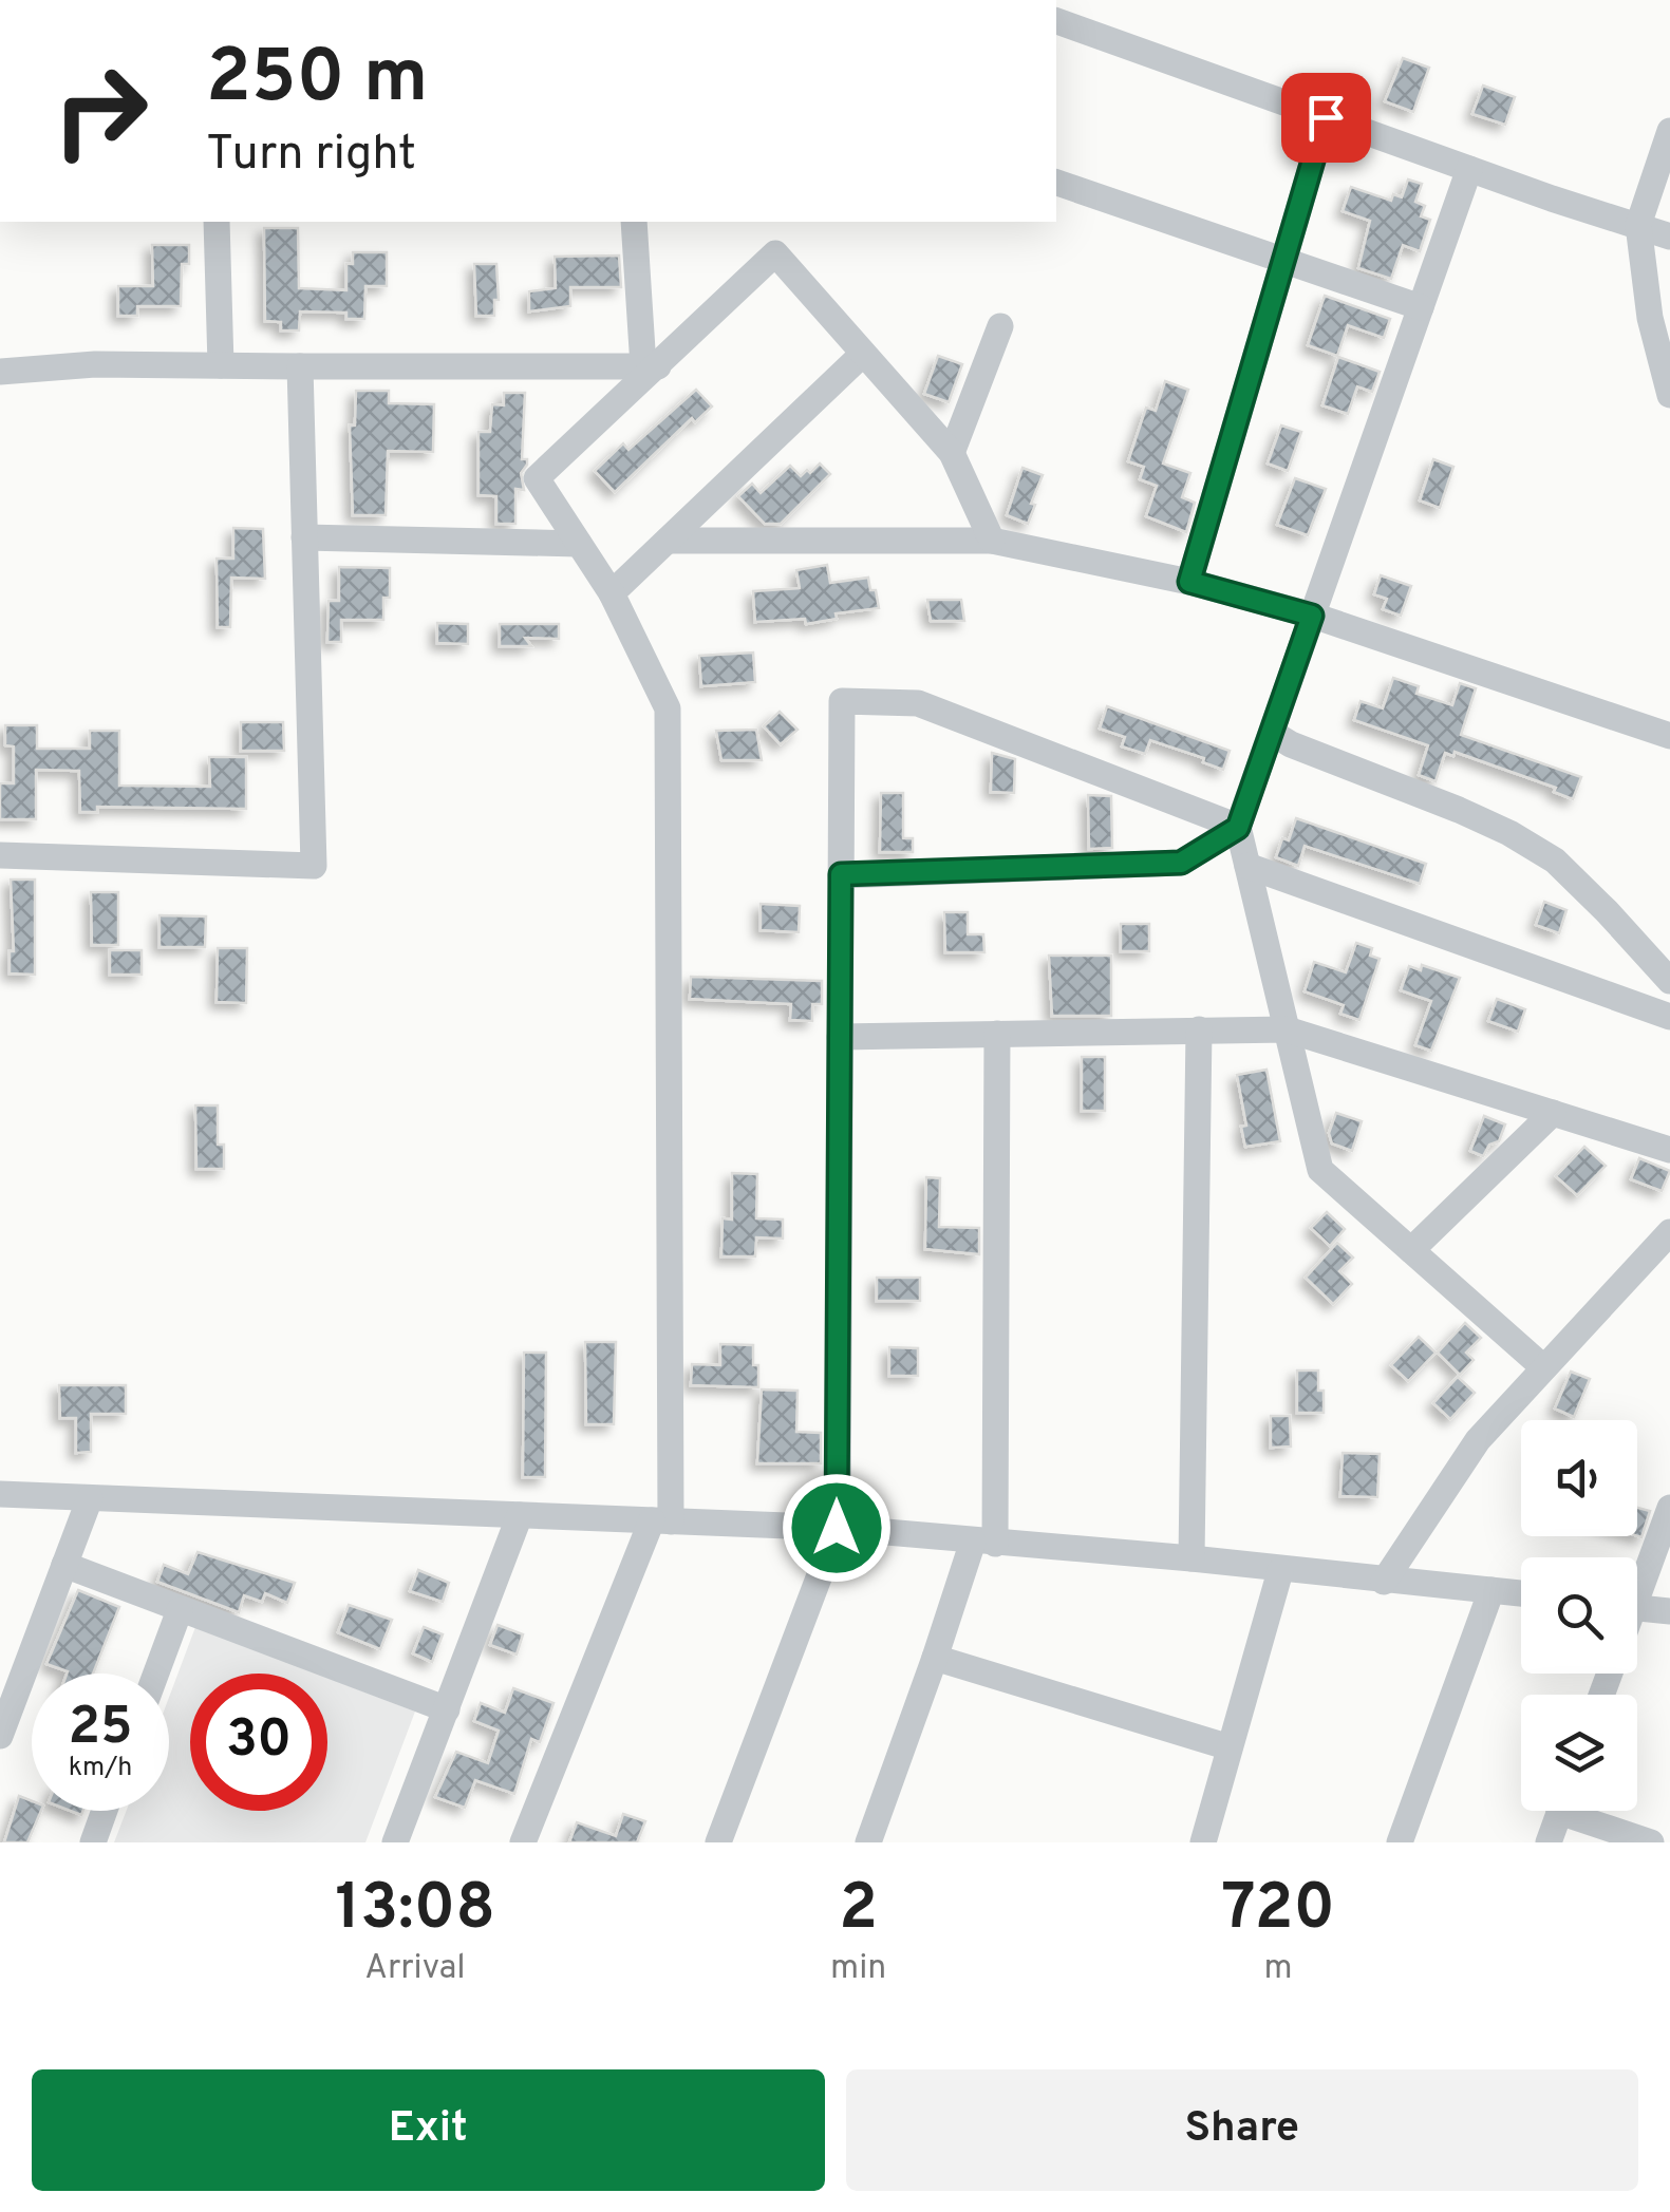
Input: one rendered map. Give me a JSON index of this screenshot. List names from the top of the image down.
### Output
{
  "page": {
    "turn": ["250 m", "Turn right"],
    "speed": "25 km/h",
    "limit": "30",
    "eta": [
      "13:08",
      "Arrival",
      "2",
      "min",
      "720",
      "m"
    ],
    "buttons": ["Exit", "Share"]
  }
}
